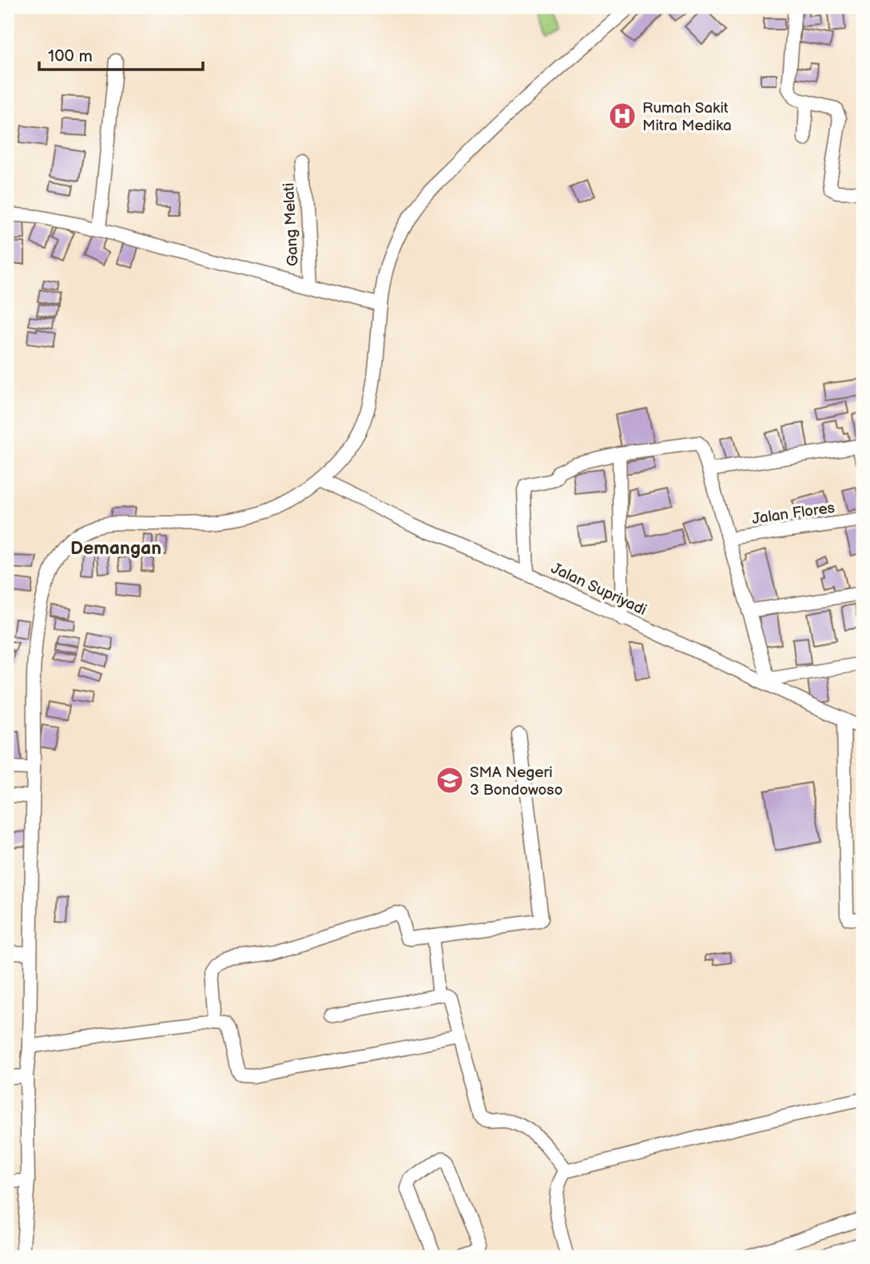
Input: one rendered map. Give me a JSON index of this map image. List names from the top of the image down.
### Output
{
  "streets": {
    "street": ["Gang Melati", "Jalan Flores", "Jalan Supriyadi"]
  },
  "districts": ["Demangan"],
  "places": {
    "hospital": ["Rumah Sakit Mitra Medika"],
    "school or university": ["SMA Negeri 3 Bondowoso"]
  },
  "scale_bar": "100 m"
}
